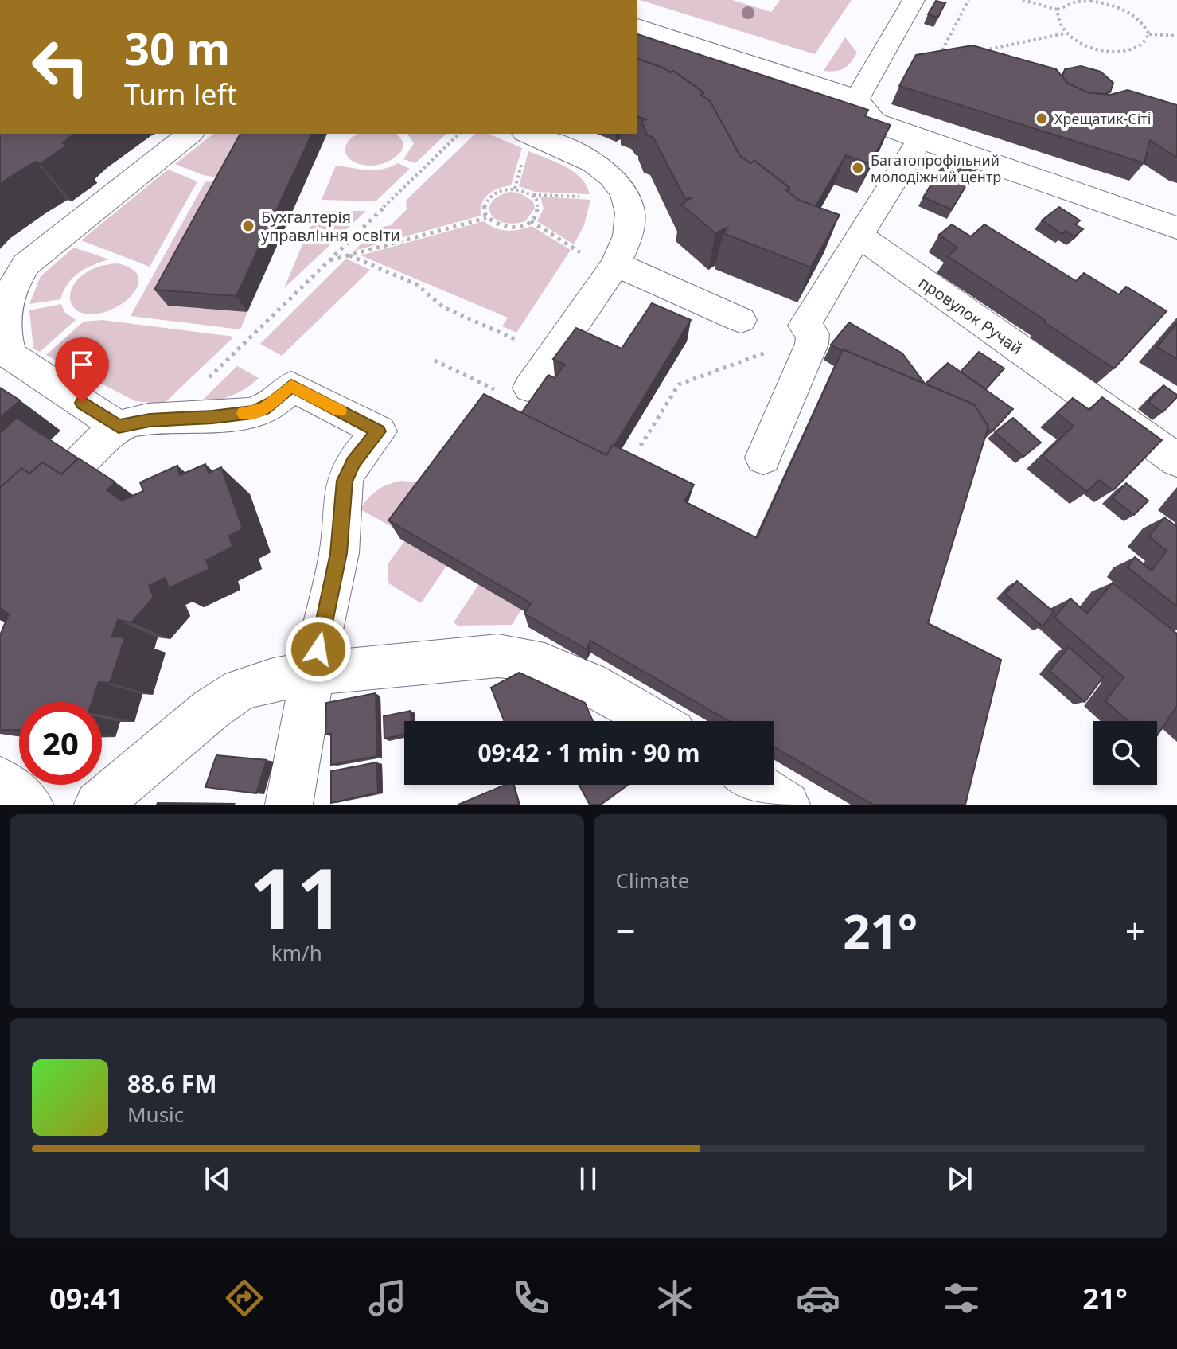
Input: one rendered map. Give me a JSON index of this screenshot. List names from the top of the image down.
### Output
{
  "streets": {
    "street": ["провулок Ручай"]
  },
  "places": ["Хрещатик-Сіті", "Багатопрофільний молодіжний центр", "Бухгалтерія управління освіти"],
  "page": {
    "turn": ["30 m", "Turn left"],
    "limit": "20",
    "trip": "09:42 · 1 min · 90 m",
    "tile": [
      ["11", "km/h"],
      "Climate"
    ],
    "heat": ["−", "21°", "+"],
    "song": ["88.6 FM", "Music"],
    "tabs": ["09:41", "21°"]
  }
}
